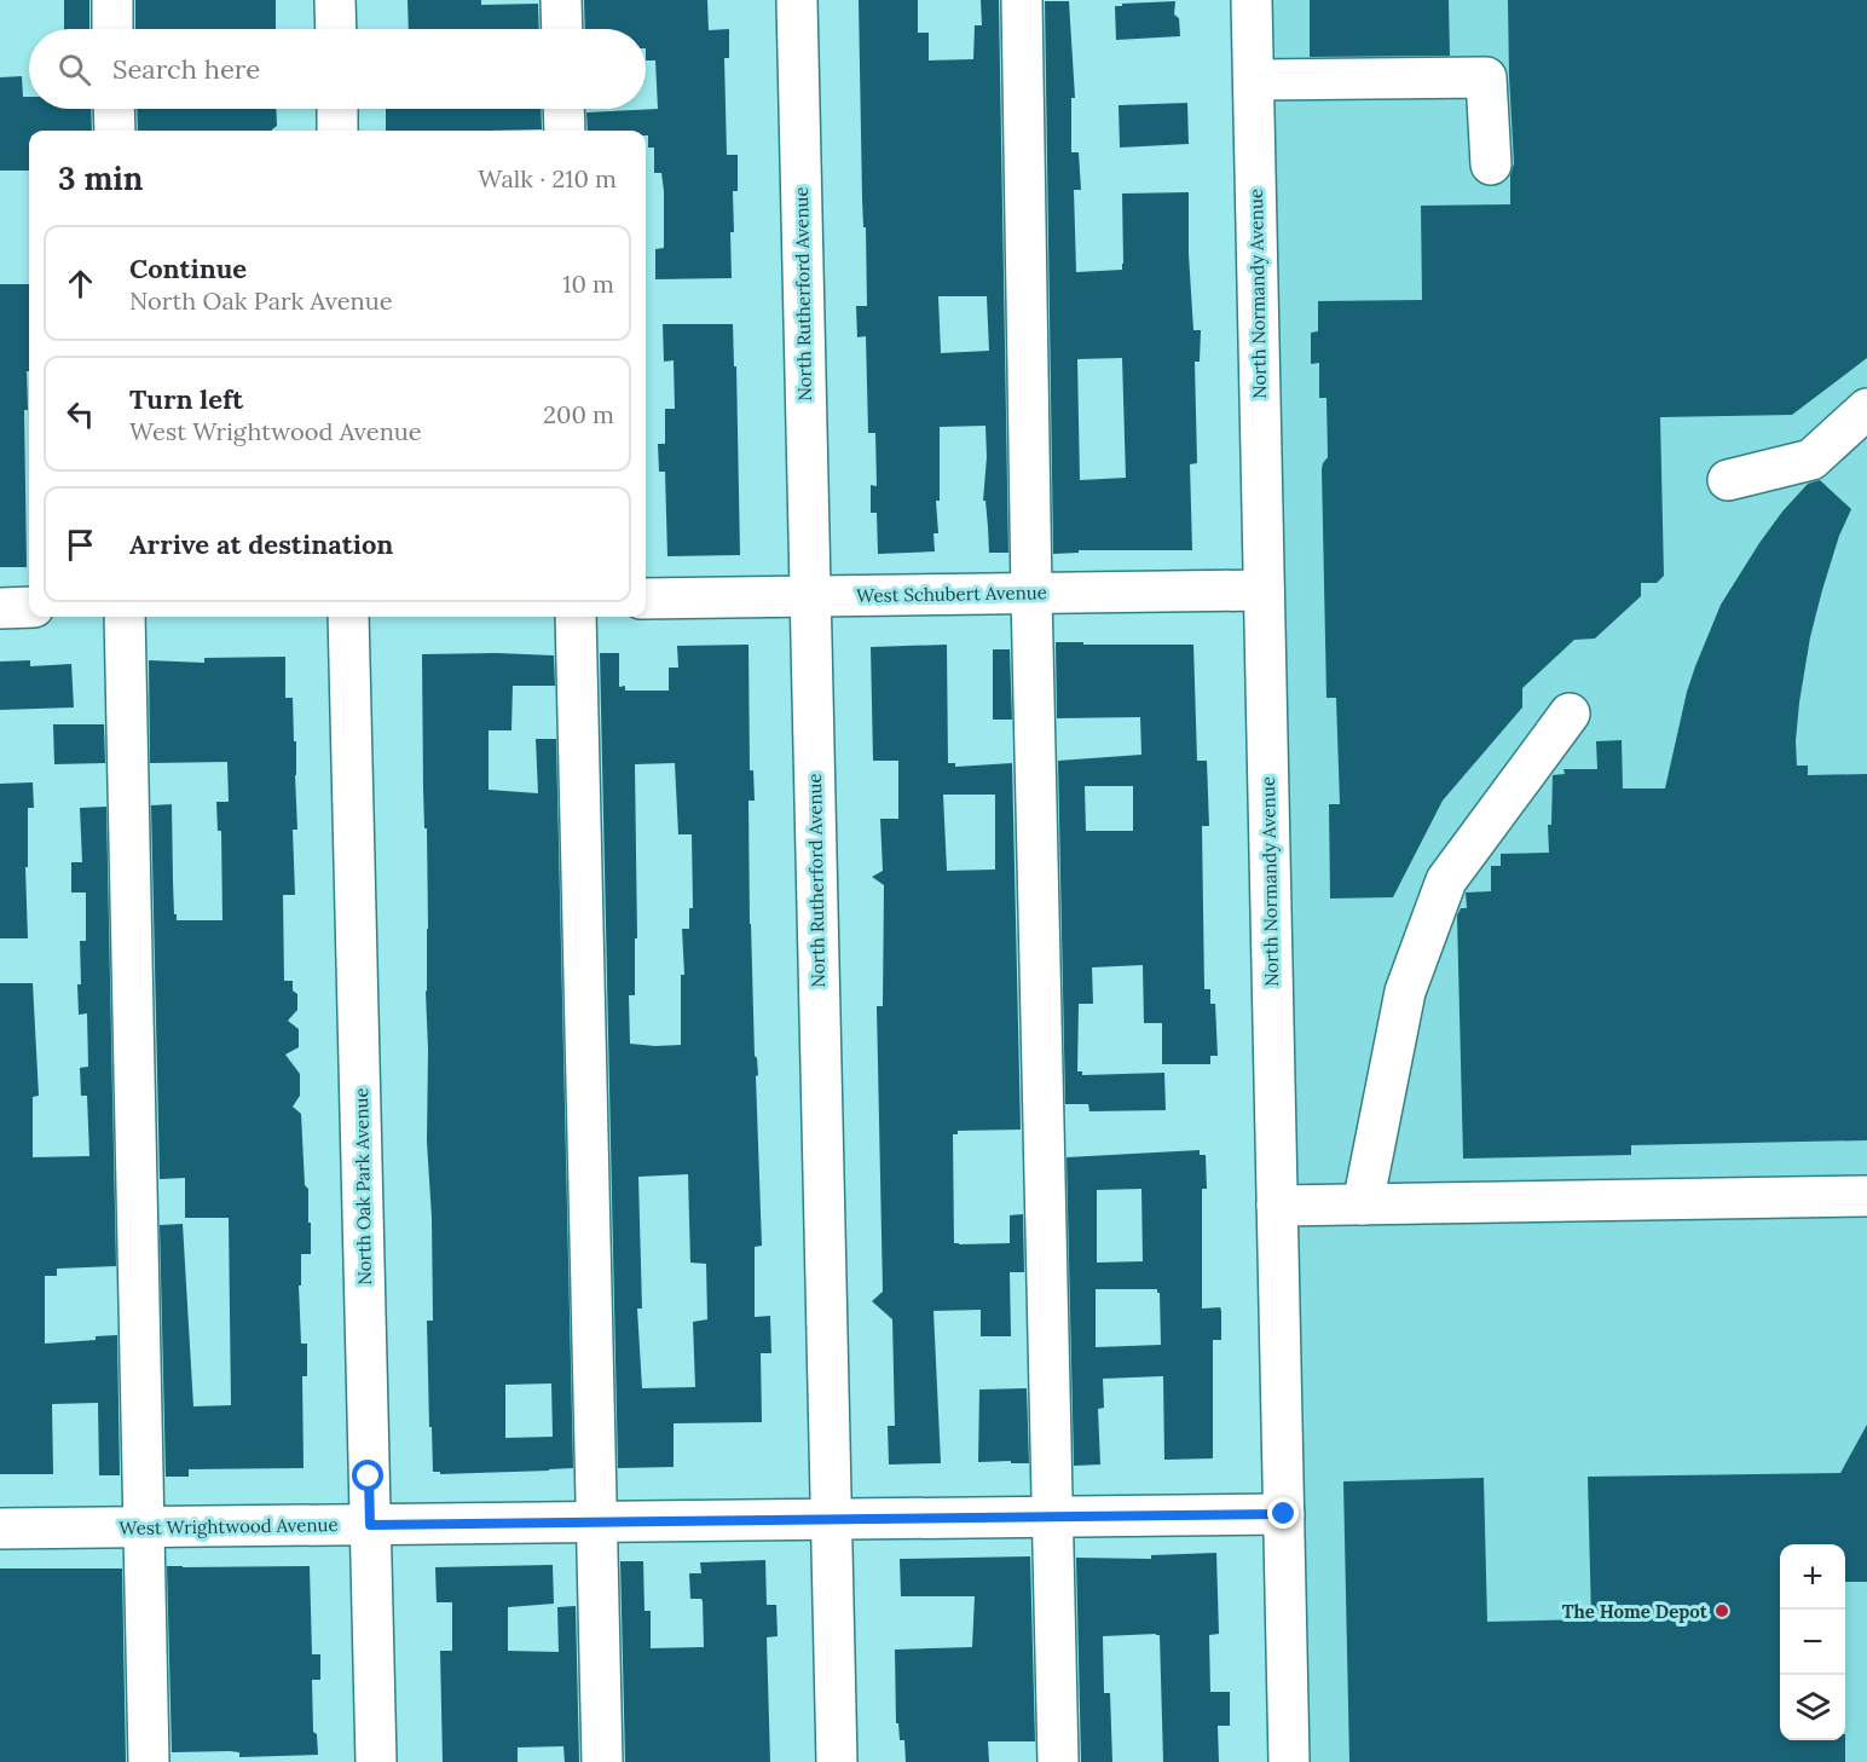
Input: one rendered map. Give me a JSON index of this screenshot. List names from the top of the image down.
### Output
{
  "streets": {
    "street": [
      "North Rutherford Avenue",
      "North Normandy Avenue",
      "West Schubert Avenue",
      "North Oak Park Avenue",
      "West Wrightwood Avenue"
    ]
  },
  "crossings": [
    ["North Rutherford Avenue", "West Schubert Avenue"],
    ["North Rutherford Avenue", "West Wrightwood Avenue"],
    ["North Normandy Avenue", "West Schubert Avenue"],
    ["North Normandy Avenue", "West Wrightwood Avenue"],
    ["North Oak Park Avenue", "West Wrightwood Avenue"]
  ],
  "places": ["The Home Depot"],
  "page": {
    "search": "Search here",
    "heading": ["3 min", "Walk · 210 m"],
    "list": [
      ["Continue", "North Oak Park Avenue", "10 m"],
      ["Turn left", "West Wrightwood Avenue", "200 m"],
      "Arrive at destination"
    ],
    "map_buttons": ["+", "−"]
  }
}
